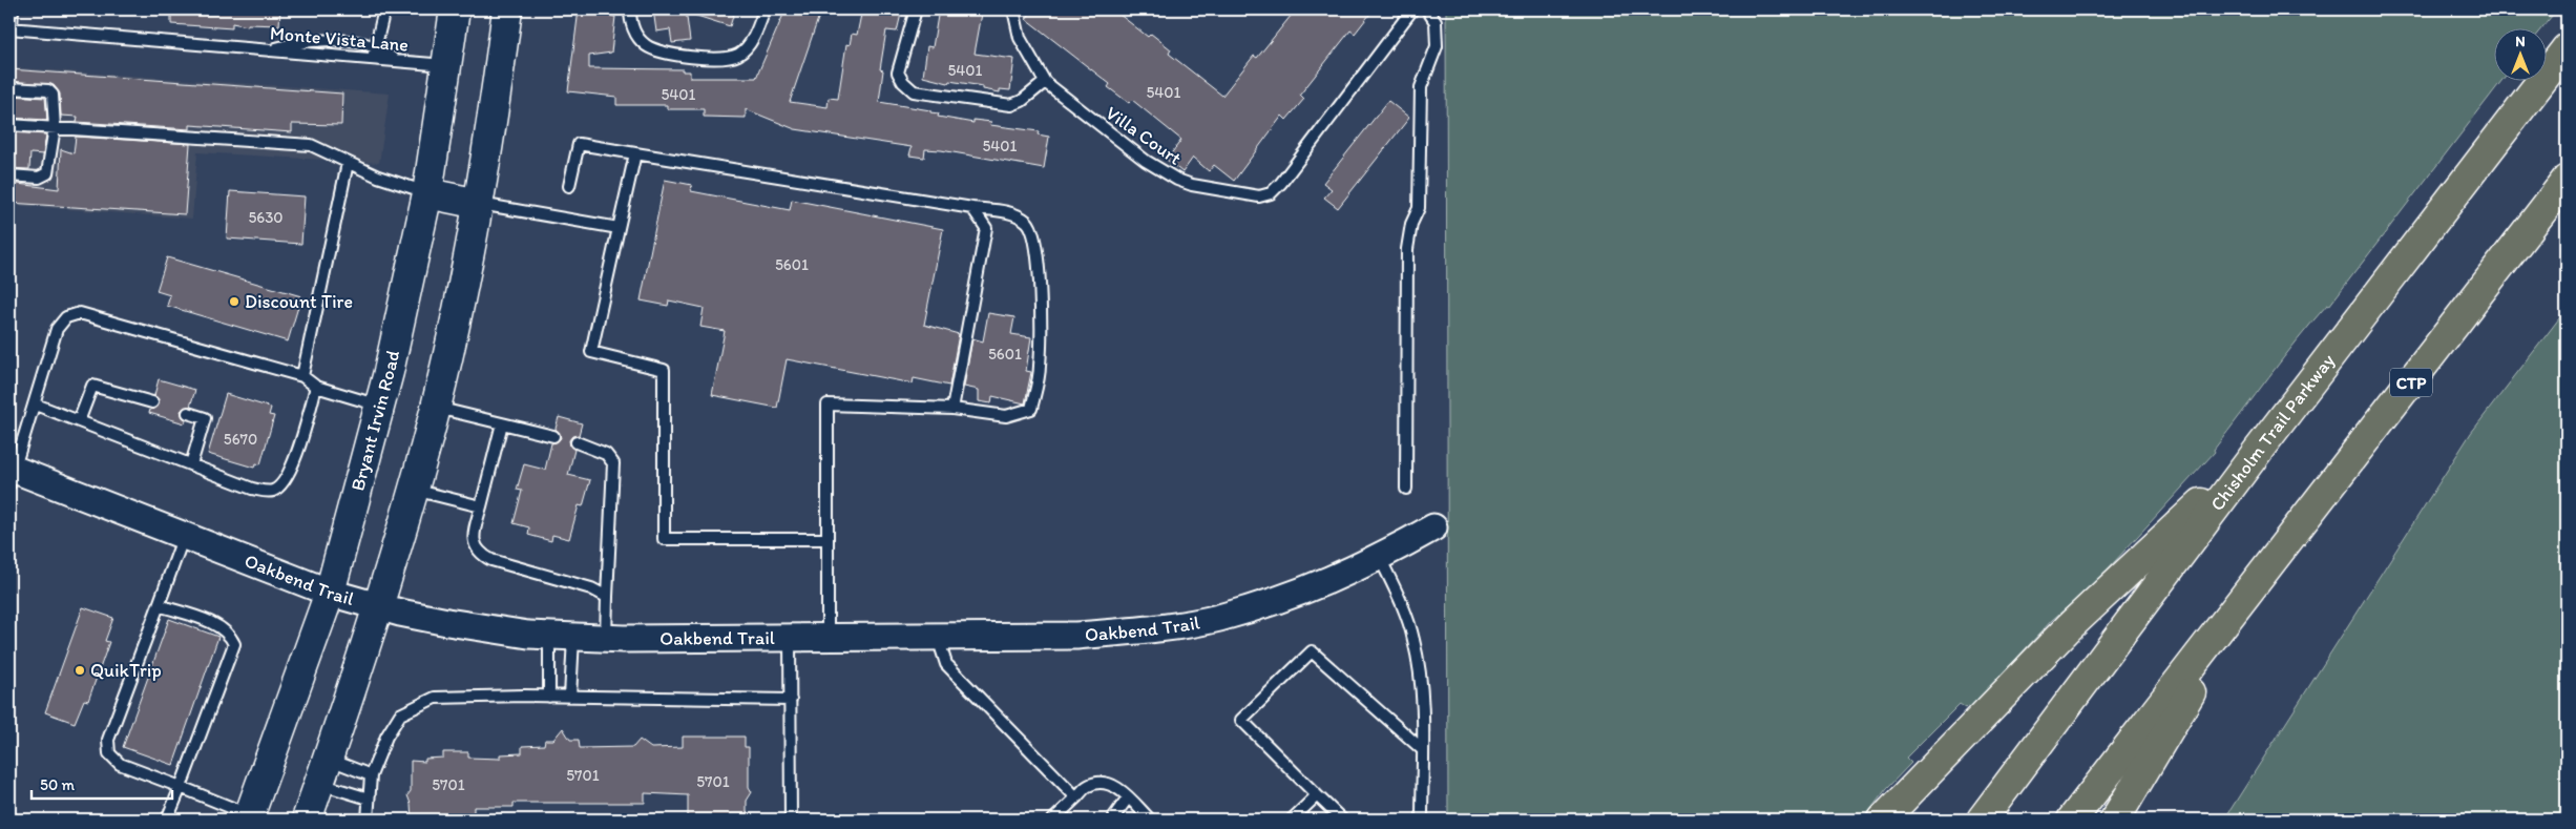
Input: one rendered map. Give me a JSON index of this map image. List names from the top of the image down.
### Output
{
  "streets": {
    "highway": ["CTP", "Chisholm Trail Parkway"],
    "main road": ["Bryant Irvin Road"],
    "street": ["Oakbend Trail"],
    "lane": ["Monte Vista Lane", "Villa Court"]
  },
  "crossings": [
    ["Monte Vista Lane", "Bryant Irvin Road"],
    ["Bryant Irvin Road", "Oakbend Trail"]
  ],
  "places": ["Discount Tire", "QuikTrip"],
  "house_numbers": [
    "5401",
    "5401",
    "5401",
    "5401",
    "5630",
    "5601",
    "5601",
    "5670",
    "5701",
    "5701",
    "5701"
  ],
  "scale_bar": "50 m",
  "north": "top"
}
